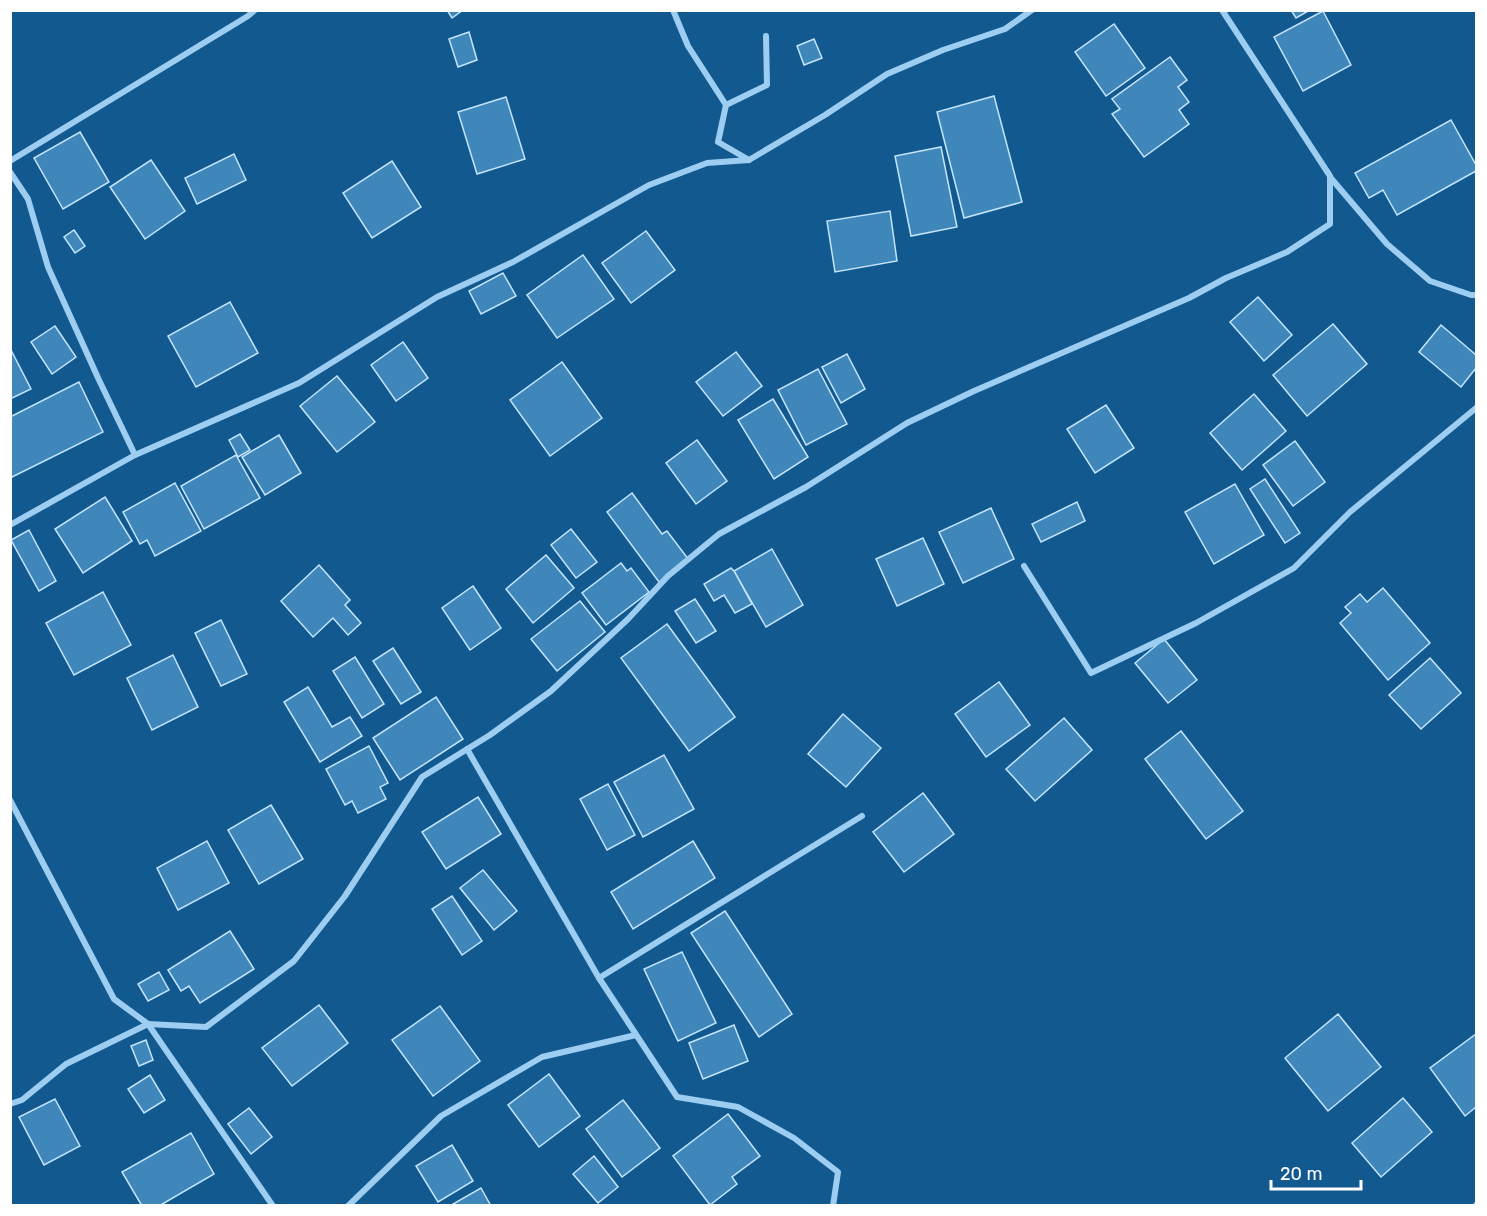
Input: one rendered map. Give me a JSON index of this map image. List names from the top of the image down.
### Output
{
  "scale_bar": "20 m"
}
